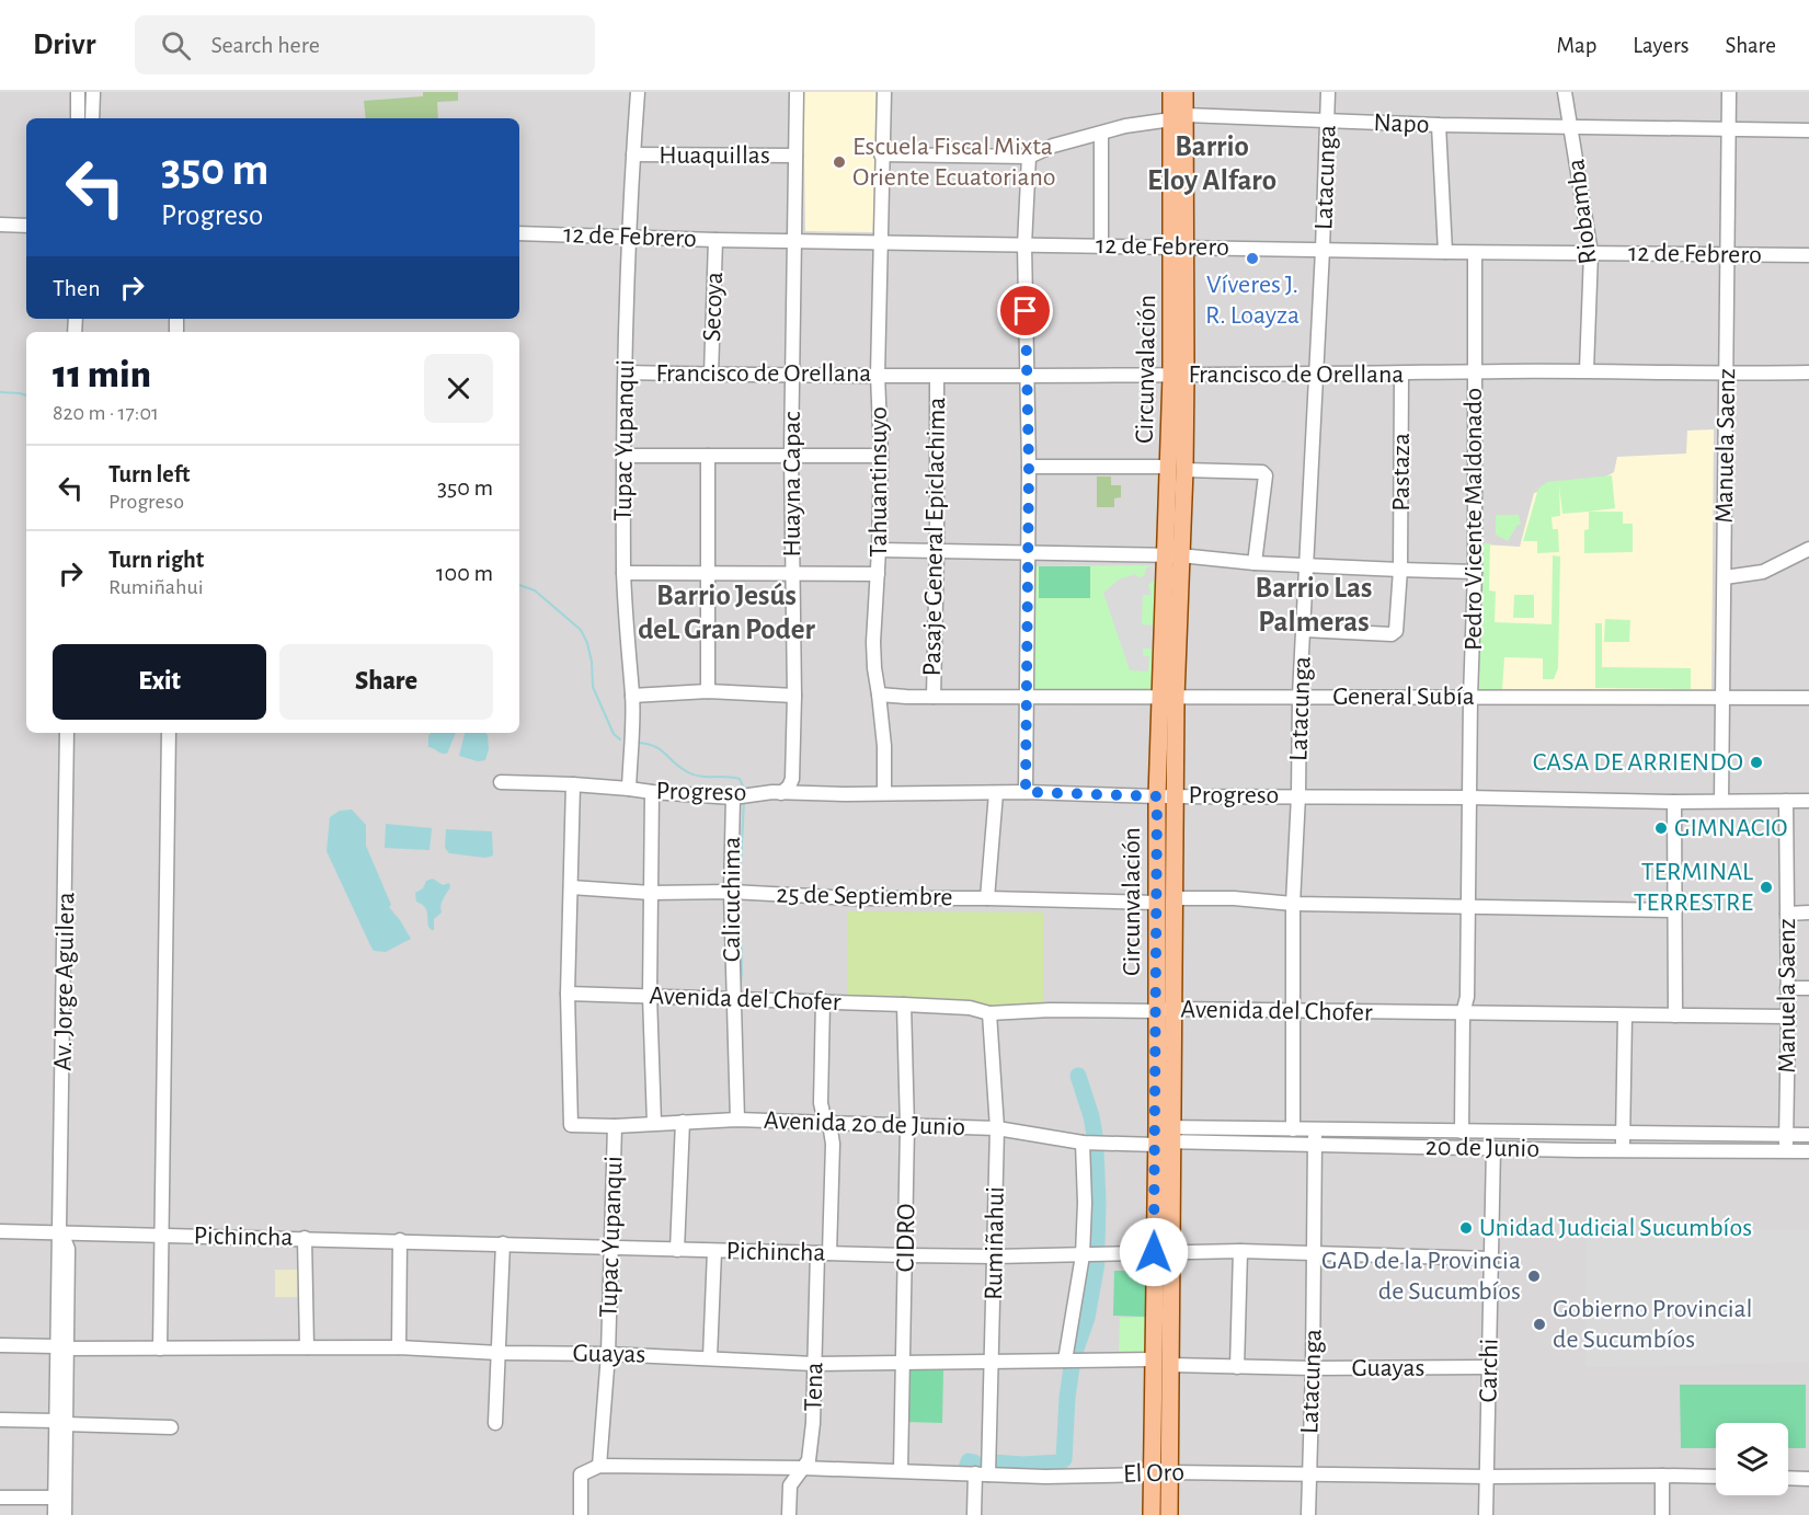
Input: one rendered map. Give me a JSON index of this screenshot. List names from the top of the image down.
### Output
{
  "streets": {
    "main road": ["Circunvalación"],
    "street": [
      "Napo",
      "Huaquillas",
      "Latacunga",
      "Riobamba",
      "12 de Febrero",
      "Secoya",
      "Francisco de Orellana",
      "Tupac Yupanqui",
      "Manuela Saenz",
      "Pastaza",
      "Tahuantinsuyo",
      "Huayna Capac",
      "Pedro Vicente Maldonado",
      "Pasaje General Epiclachima",
      "General Subía",
      "Progreso",
      "25 de Septiembre",
      "Calicuchima",
      "Av. Jorge Aguilera",
      "Avenida del Chofer",
      "Avenida 20 de Junio",
      "20 de Junio",
      "Pichincha",
      "CIDRO",
      "Rumiñahui",
      "Guayas",
      "Carchi",
      "Tena",
      "El Oro"
    ]
  },
  "crossings": [
    ["Napo", "Latacunga"],
    ["Napo", "Riobamba"],
    ["Napo", "Circunvalación"],
    ["Napo", "Manuela Saenz"],
    ["Napo", "Tahuantinsuyo"],
    ["Huaquillas", "Tupac Yupanqui"],
    ["Huaquillas", "Huayna Capac"],
    ["Latacunga", "12 de Febrero"],
    ["Latacunga", "Francisco de Orellana"],
    ["Latacunga", "Pastaza"],
    ["Latacunga", "General Subía"],
    ["Latacunga", "Progreso"],
    ["Latacunga", "Avenida del Chofer"],
    ["Latacunga", "20 de Junio"],
    ["Latacunga", "Pichincha"],
    ["Latacunga", "Guayas"],
    ["Latacunga", "El Oro"],
    ["Riobamba", "12 de Febrero"],
    ["Riobamba", "Francisco de Orellana"],
    ["12 de Febrero", "Secoya"],
    ["12 de Febrero", "Circunvalación"],
    ["12 de Febrero", "Tupac Yupanqui"],
    ["12 de Febrero", "Manuela Saenz"],
    ["12 de Febrero", "Tahuantinsuyo"],
    ["12 de Febrero", "Huayna Capac"],
    ["12 de Febrero", "Pedro Vicente Maldonado"],
    ["Secoya", "Francisco de Orellana"],
    ["Circunvalación", "Francisco de Orellana"],
    ["Circunvalación", "General Subía"],
    ["Circunvalación", "Progreso"],
    ["Circunvalación", "25 de Septiembre"],
    ["Circunvalación", "Avenida del Chofer"],
    ["Circunvalación", "Avenida 20 de Junio"],
    ["Circunvalación", "20 de Junio"],
    ["Circunvalación", "Pichincha"],
    ["Circunvalación", "Guayas"],
    ["Circunvalación", "El Oro"],
    ["Francisco de Orellana", "Tupac Yupanqui"],
    ["Francisco de Orellana", "Manuela Saenz"],
    ["Francisco de Orellana", "Pastaza"],
    ["Francisco de Orellana", "Tahuantinsuyo"],
    ["Francisco de Orellana", "Huayna Capac"],
    ["Francisco de Orellana", "Pedro Vicente Maldonado"],
    ["Francisco de Orellana", "Pasaje General Epiclachima"],
    ["Tupac Yupanqui", "Progreso"],
    ["Tupac Yupanqui", "Avenida 20 de Junio"],
    ["Tupac Yupanqui", "Pichincha"],
    ["Tupac Yupanqui", "Guayas"],
    ["Tupac Yupanqui", "El Oro"],
    ["Manuela Saenz", "General Subía"],
    ["Manuela Saenz", "Progreso"],
    ["Manuela Saenz", "Avenida del Chofer"],
    ["Manuela Saenz", "20 de Junio"],
    ["Tahuantinsuyo", "General Subía"],
    ["Tahuantinsuyo", "Progreso"],
    ["Pedro Vicente Maldonado", "General Subía"],
    ["Pedro Vicente Maldonado", "Progreso"],
    ["Pasaje General Epiclachima", "General Subía"],
    ["Progreso", "Calicuchima"],
    ["25 de Septiembre", "Calicuchima"],
    ["Calicuchima", "Avenida del Chofer"],
    ["Calicuchima", "Avenida 20 de Junio"],
    ["Av. Jorge Aguilera", "Pichincha"],
    ["Av. Jorge Aguilera", "Guayas"],
    ["Avenida del Chofer", "Avenida 20 de Junio"],
    ["Avenida del Chofer", "CIDRO"],
    ["Avenida del Chofer", "Rumiñahui"],
    ["Avenida del Chofer", "Tena"],
    ["Avenida 20 de Junio", "20 de Junio"],
    ["Avenida 20 de Junio", "CIDRO"],
    ["Avenida 20 de Junio", "Rumiñahui"],
    ["Avenida 20 de Junio", "Tena"],
    ["20 de Junio", "Carchi"],
    ["Pichincha", "CIDRO"],
    ["Pichincha", "Rumiñahui"],
    ["Pichincha", "Carchi"],
    ["Pichincha", "Tena"],
    ["CIDRO", "Guayas"],
    ["CIDRO", "El Oro"],
    ["Rumiñahui", "Guayas"],
    ["Rumiñahui", "El Oro"],
    ["Guayas", "Carchi"],
    ["Guayas", "Tena"],
    ["Carchi", "El Oro"],
    ["Tena", "El Oro"]
  ],
  "districts": ["Barrio Eloy Alfaro", "Barrio Las Palmeras", "Barrio Jesús deL Gran Poder"],
  "places": [
    "Escuela Fiscal Mixta Oriente Ecuatoriano",
    "Víveres J. R. Loayza",
    "CASA DE ARRIENDO",
    "GIMNACIO",
    "TERMINAL TERRESTRE",
    "Unidad Judicial Sucumbíos",
    "GAD de la Provincia de Sucumbíos",
    "Gobierno Provincial de Sucumbíos"
  ],
  "page": {
    "header": "Drivr",
    "search": "Search here",
    "nav": ["Map", "Layers", "Share"],
    "turn": ["350 m", "Progreso"],
    "then": "Then",
    "heading": ["11 min", "820 m · 17:01"],
    "list": [
      {
        "name": "Turn left",
        "note": "Progreso",
        "value": "350 m"
      },
      {
        "name": "Turn right",
        "note": "Rumiñahui",
        "value": "100 m"
      }
    ],
    "buttons": ["Exit", "Share"]
  }
}
